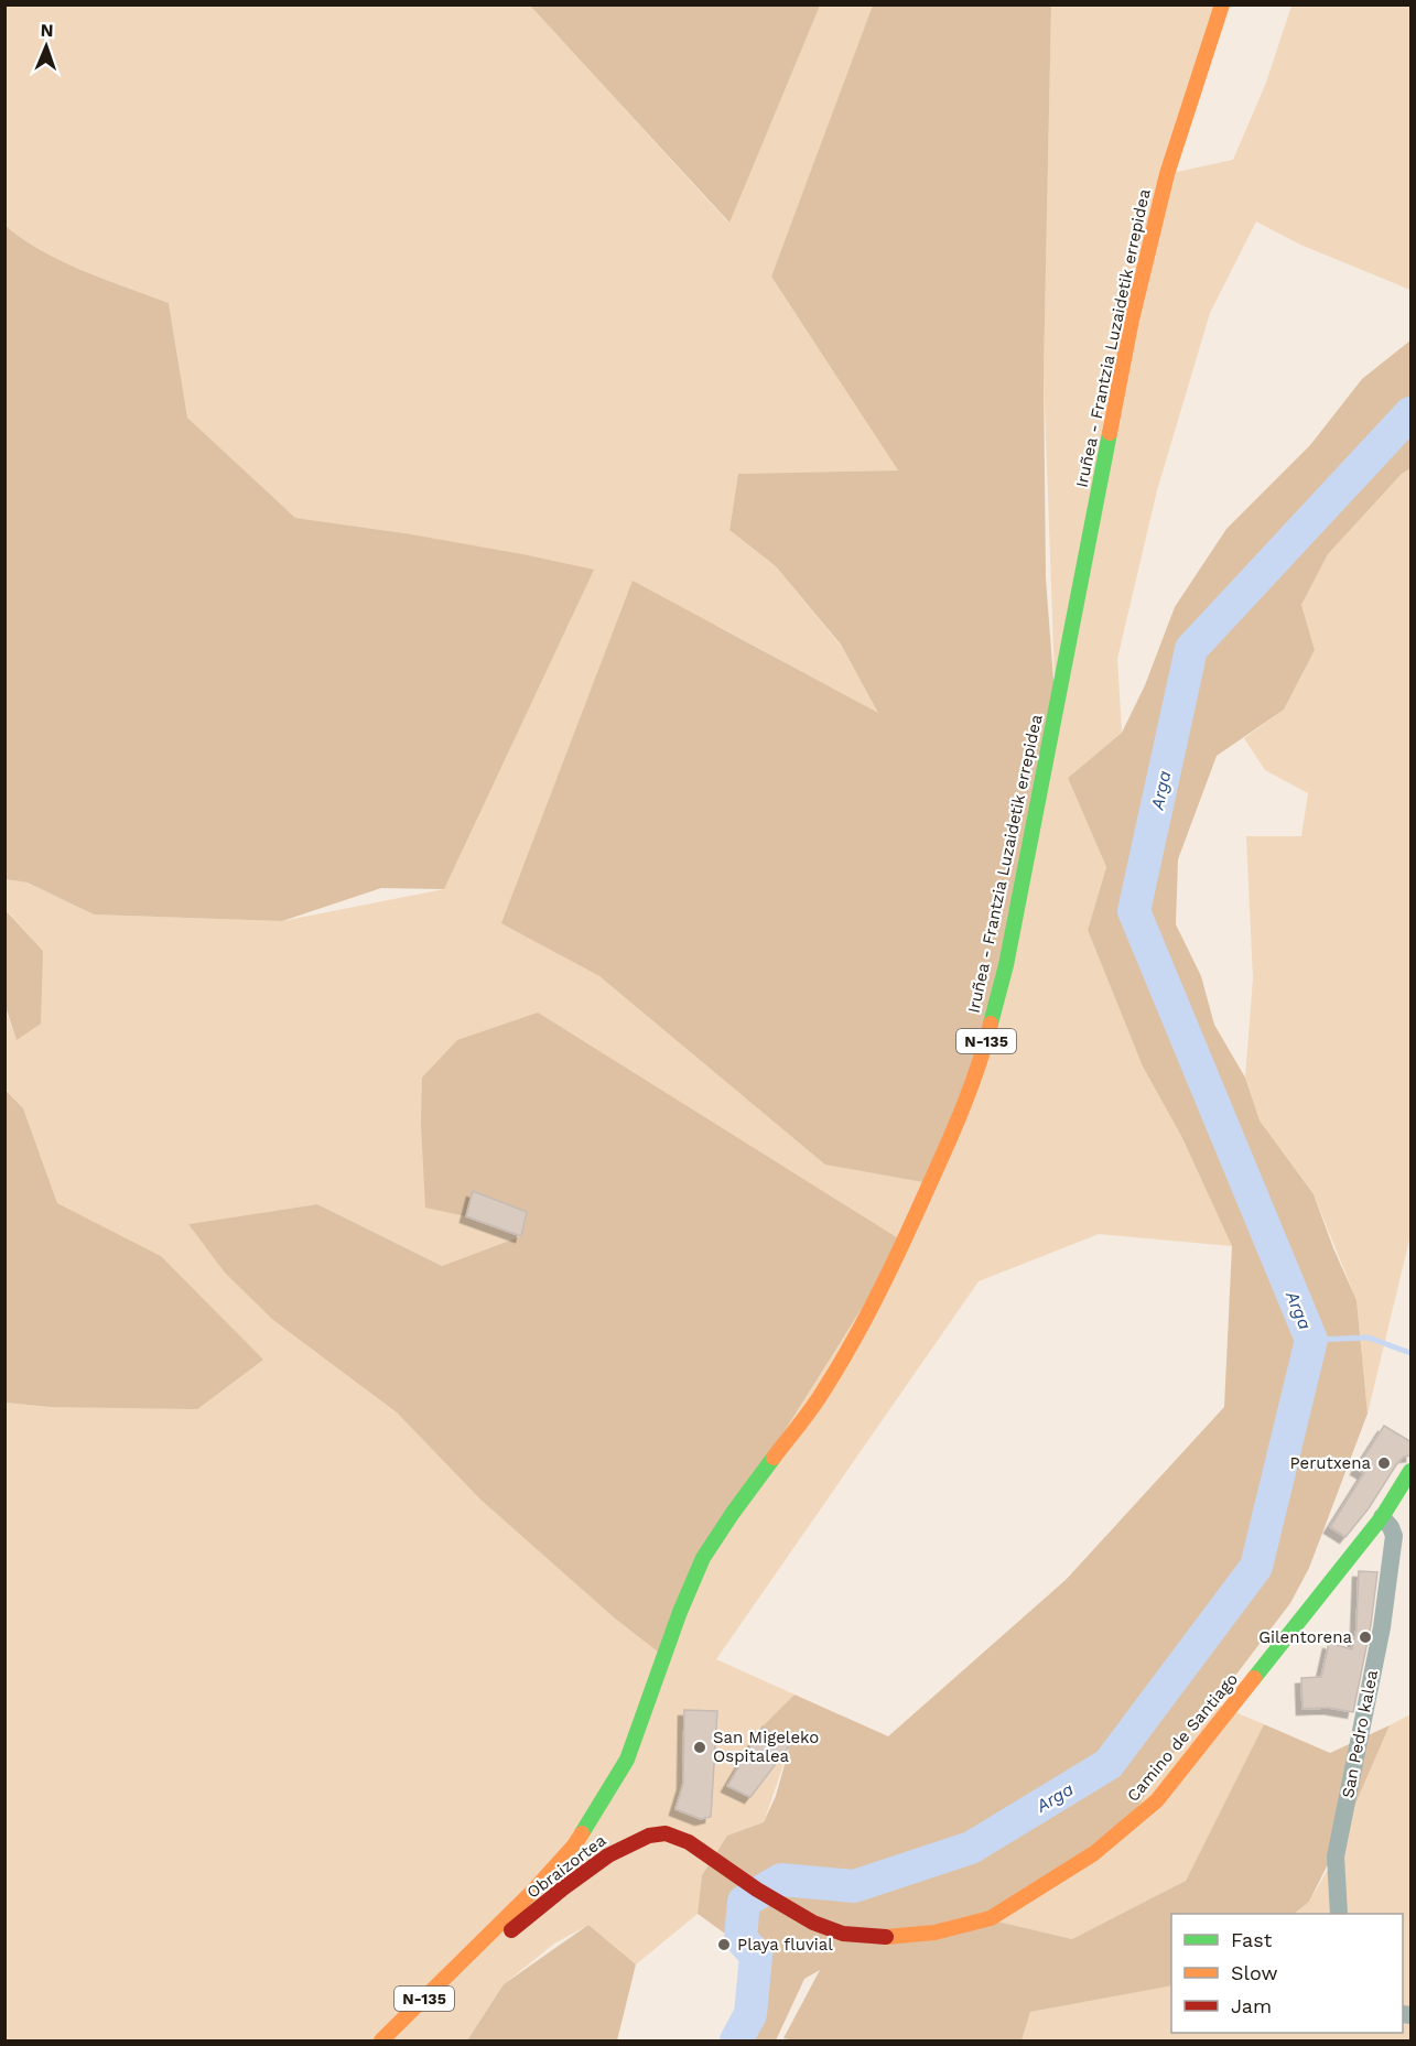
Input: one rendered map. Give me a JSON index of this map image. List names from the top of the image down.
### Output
{
  "streets": {
    "main road": [
      "Iruñea - Frantzia Luzaidetik errepidea",
      "N-135",
      "Camino de Santiago",
      "Obraizortea"
    ],
    "street": ["San Pedro kalea"]
  },
  "crossings": [
    ["Iruñea - Frantzia Luzaidetik errepidea", "Obraizortea"],
    ["San Pedro kalea", "Camino de Santiago"],
    ["Camino de Santiago", "Obraizortea"]
  ],
  "water": ["Arga"],
  "places": [
    "Perutxena",
    "Gilentorena",
    "San Migeleko Ospitalea",
    "Playa fluvial"
  ],
  "legend": ["Fast", "Slow", "Jam"],
  "north": "top"
}
